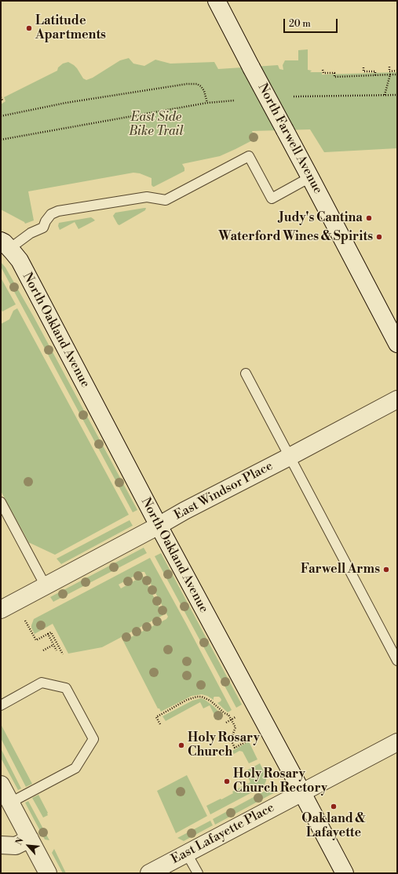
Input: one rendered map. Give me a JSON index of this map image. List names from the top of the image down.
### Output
{
  "streets": {
    "street": [
      "North Farwell Avenue",
      "North Oakland Avenue",
      "East Windsor Place",
      "East Lafayette Place"
    ]
  },
  "crossings": [
    ["North Oakland Avenue", "East Windsor Place"],
    ["North Oakland Avenue", "East Lafayette Place"]
  ],
  "parks": ["East Side Bike Trail"],
  "places": [
    "Latitude Apartments",
    "Judy's Cantina",
    "Waterford Wines & Spirits",
    "Farwell Arms",
    "Holy Rosary Church",
    "Holy Rosary Church Rectory",
    "Oakland & Lafayette"
  ],
  "scale_bar": "20 m",
  "north": "top left"
}
